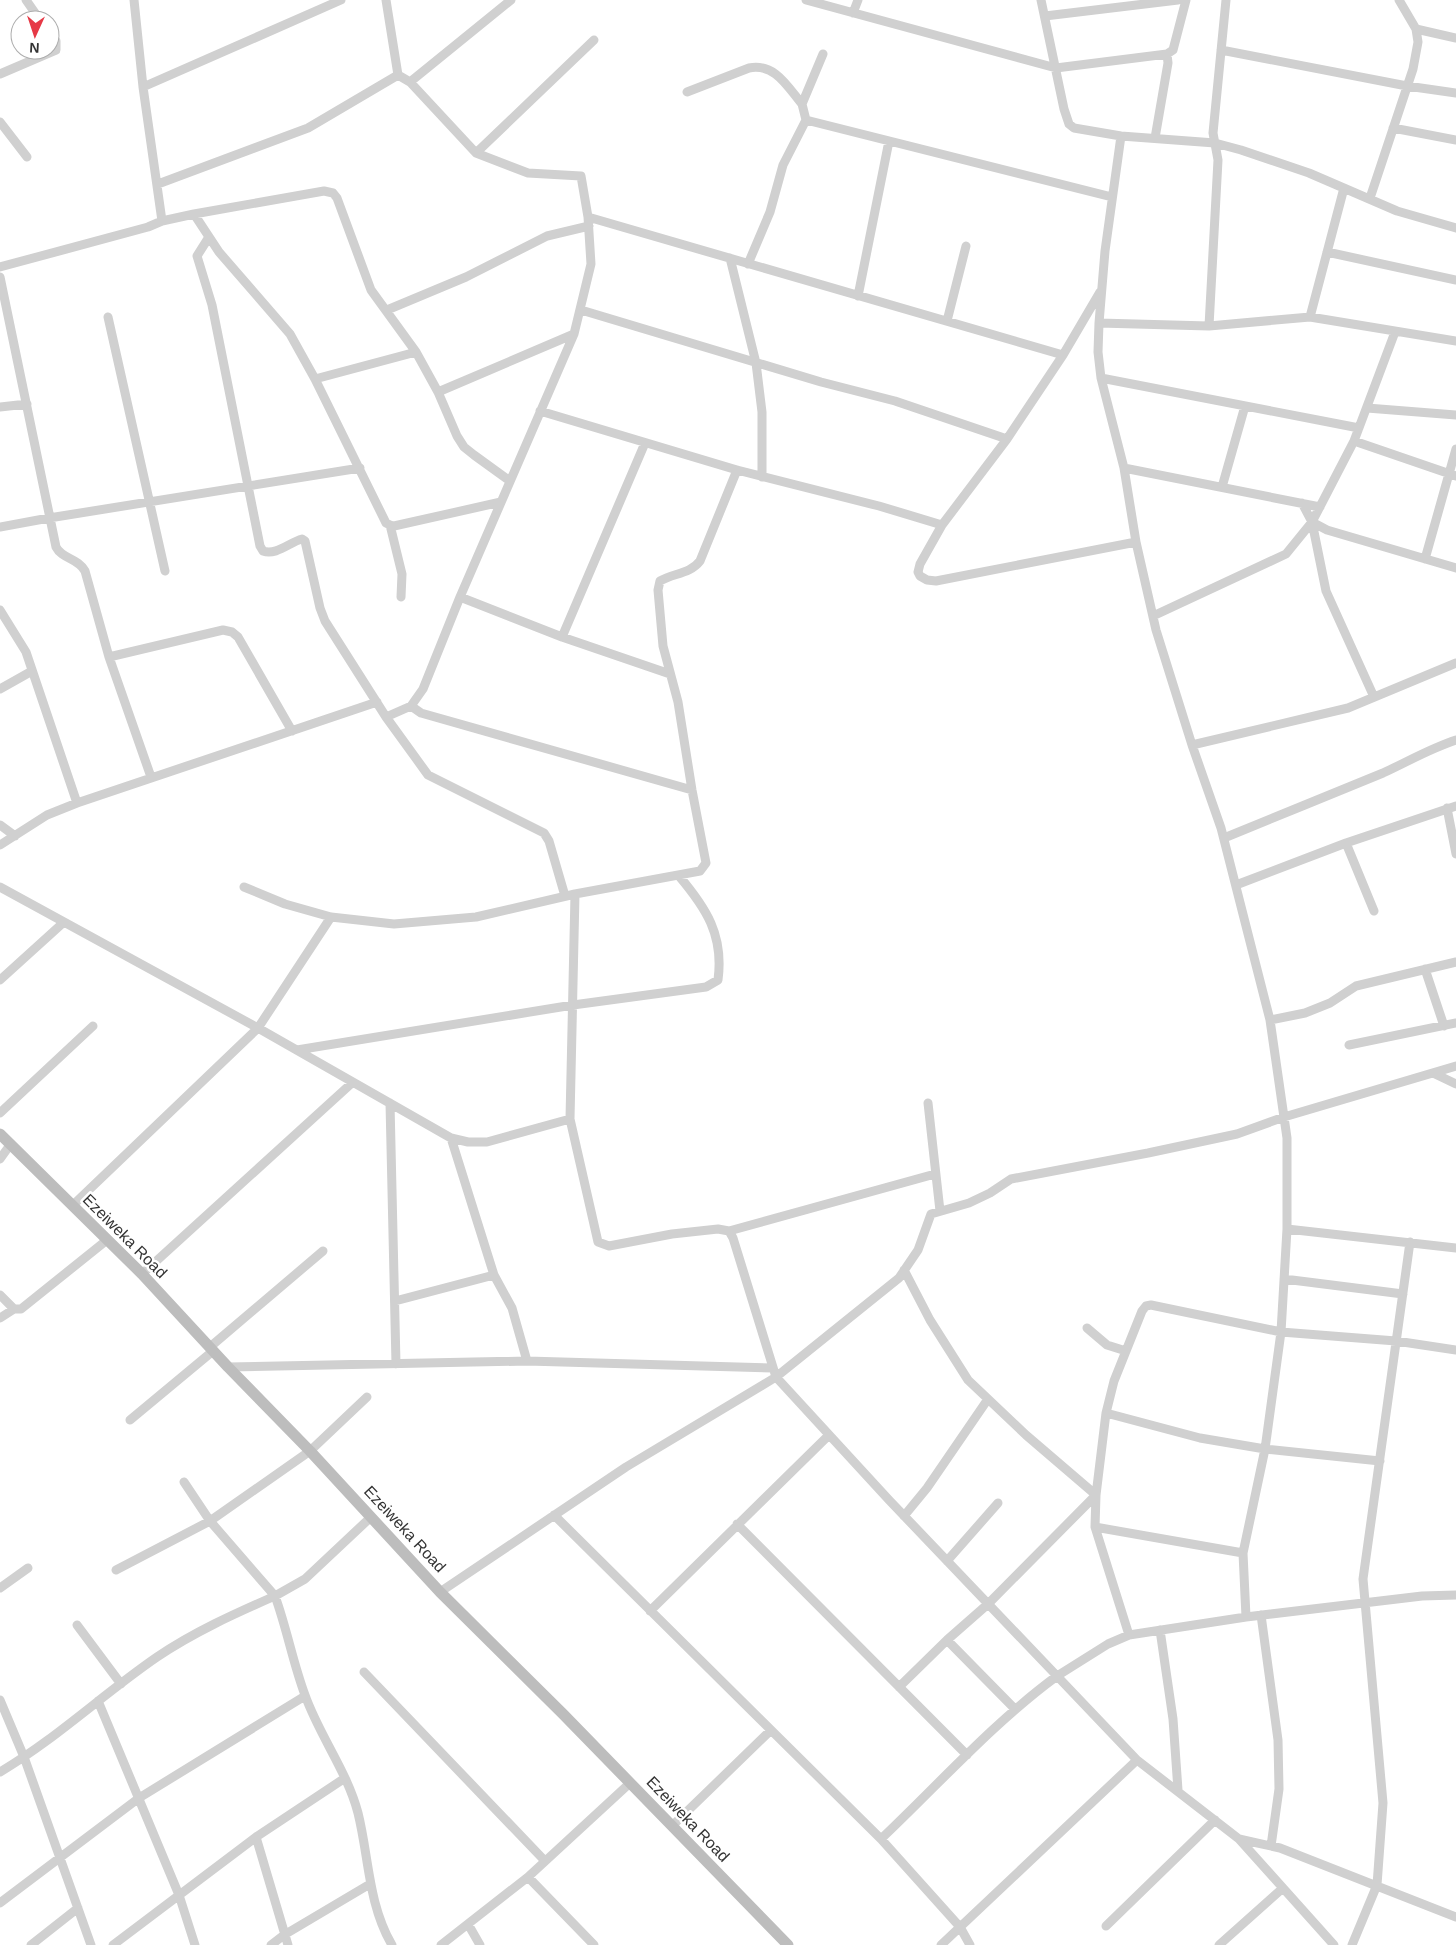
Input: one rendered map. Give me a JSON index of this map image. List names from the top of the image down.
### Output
{
  "streets": {
    "main road": ["Ezeiweka Road"]
  },
  "north": "bottom"
}
